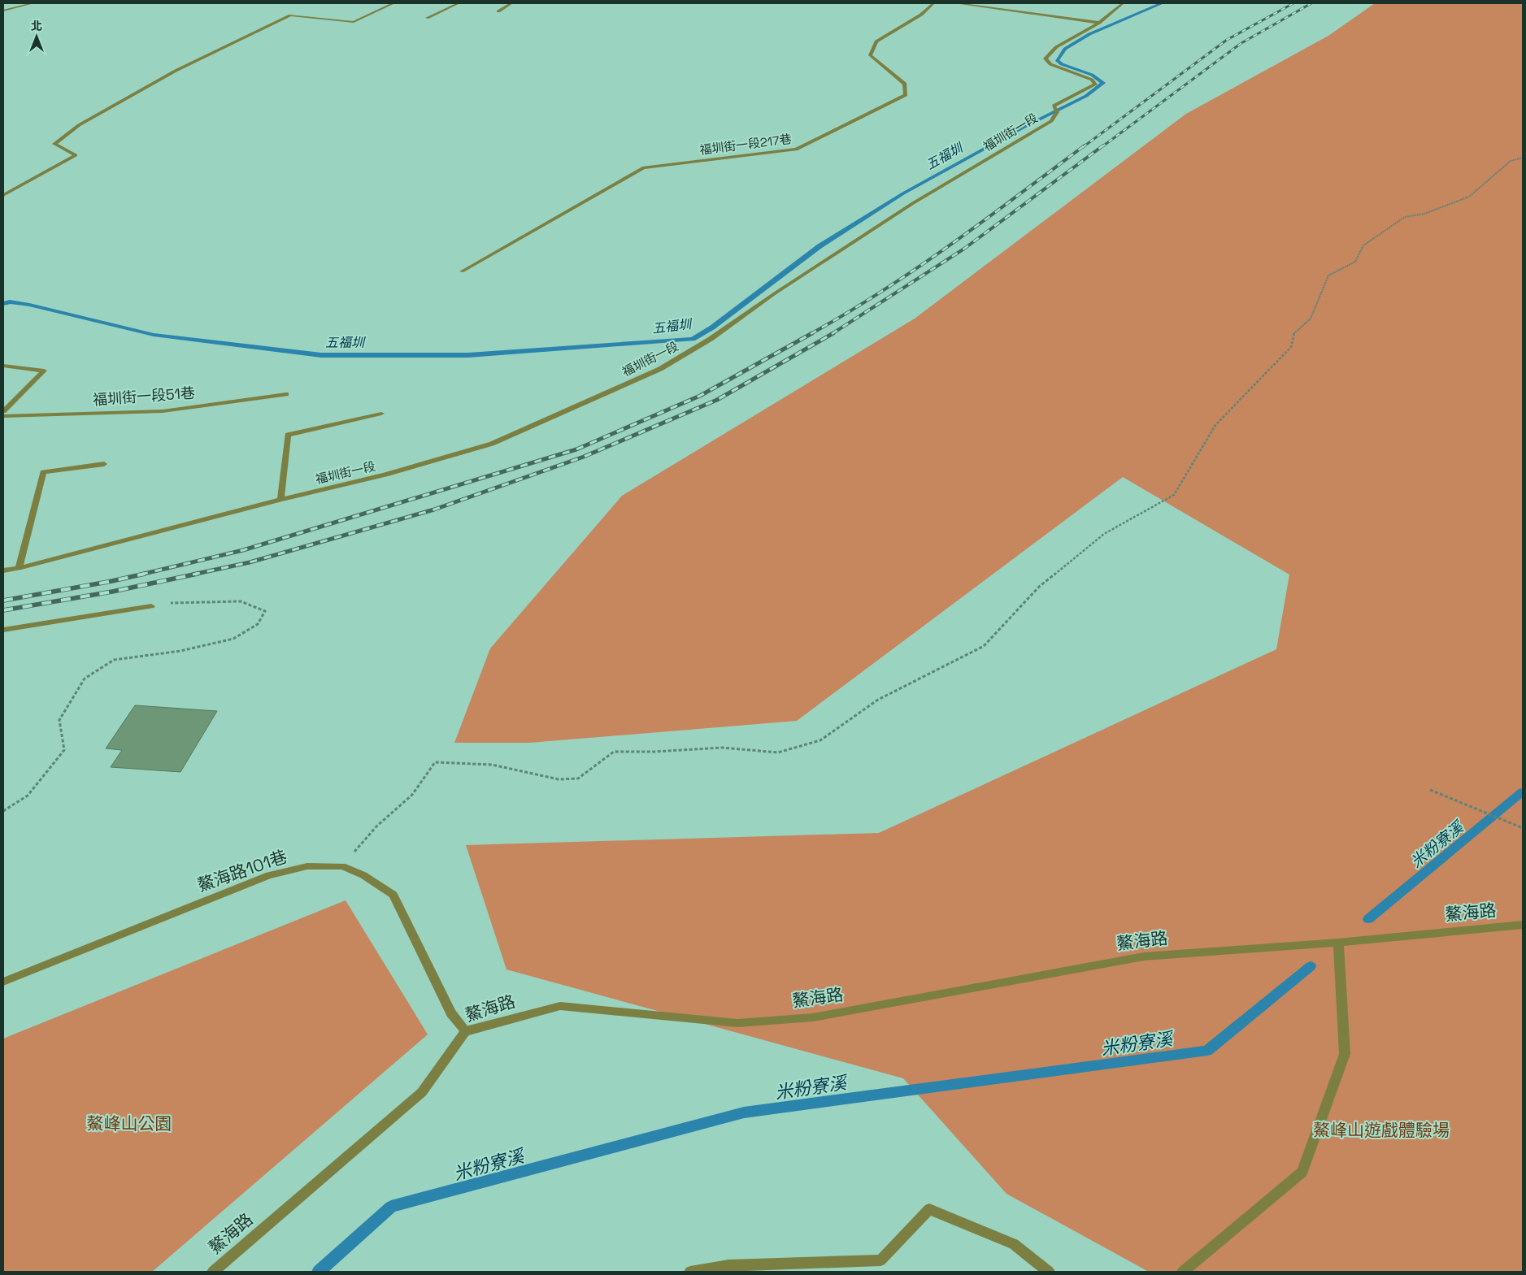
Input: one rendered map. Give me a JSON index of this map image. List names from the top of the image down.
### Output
{
  "streets": {
    "street": [
      "福圳街一段",
      "福圳街一段217巷",
      "福圳街一段51巷",
      "鰲海路101巷",
      "鰲海路"
    ]
  },
  "crossings": [
    ["鰲海路101巷", "鰲海路"]
  ],
  "water": ["五福圳", "米粉寮溪"],
  "parks": ["鰲峰山公園", "鰲峰山遊戲體驗場"],
  "north": "top"
}
